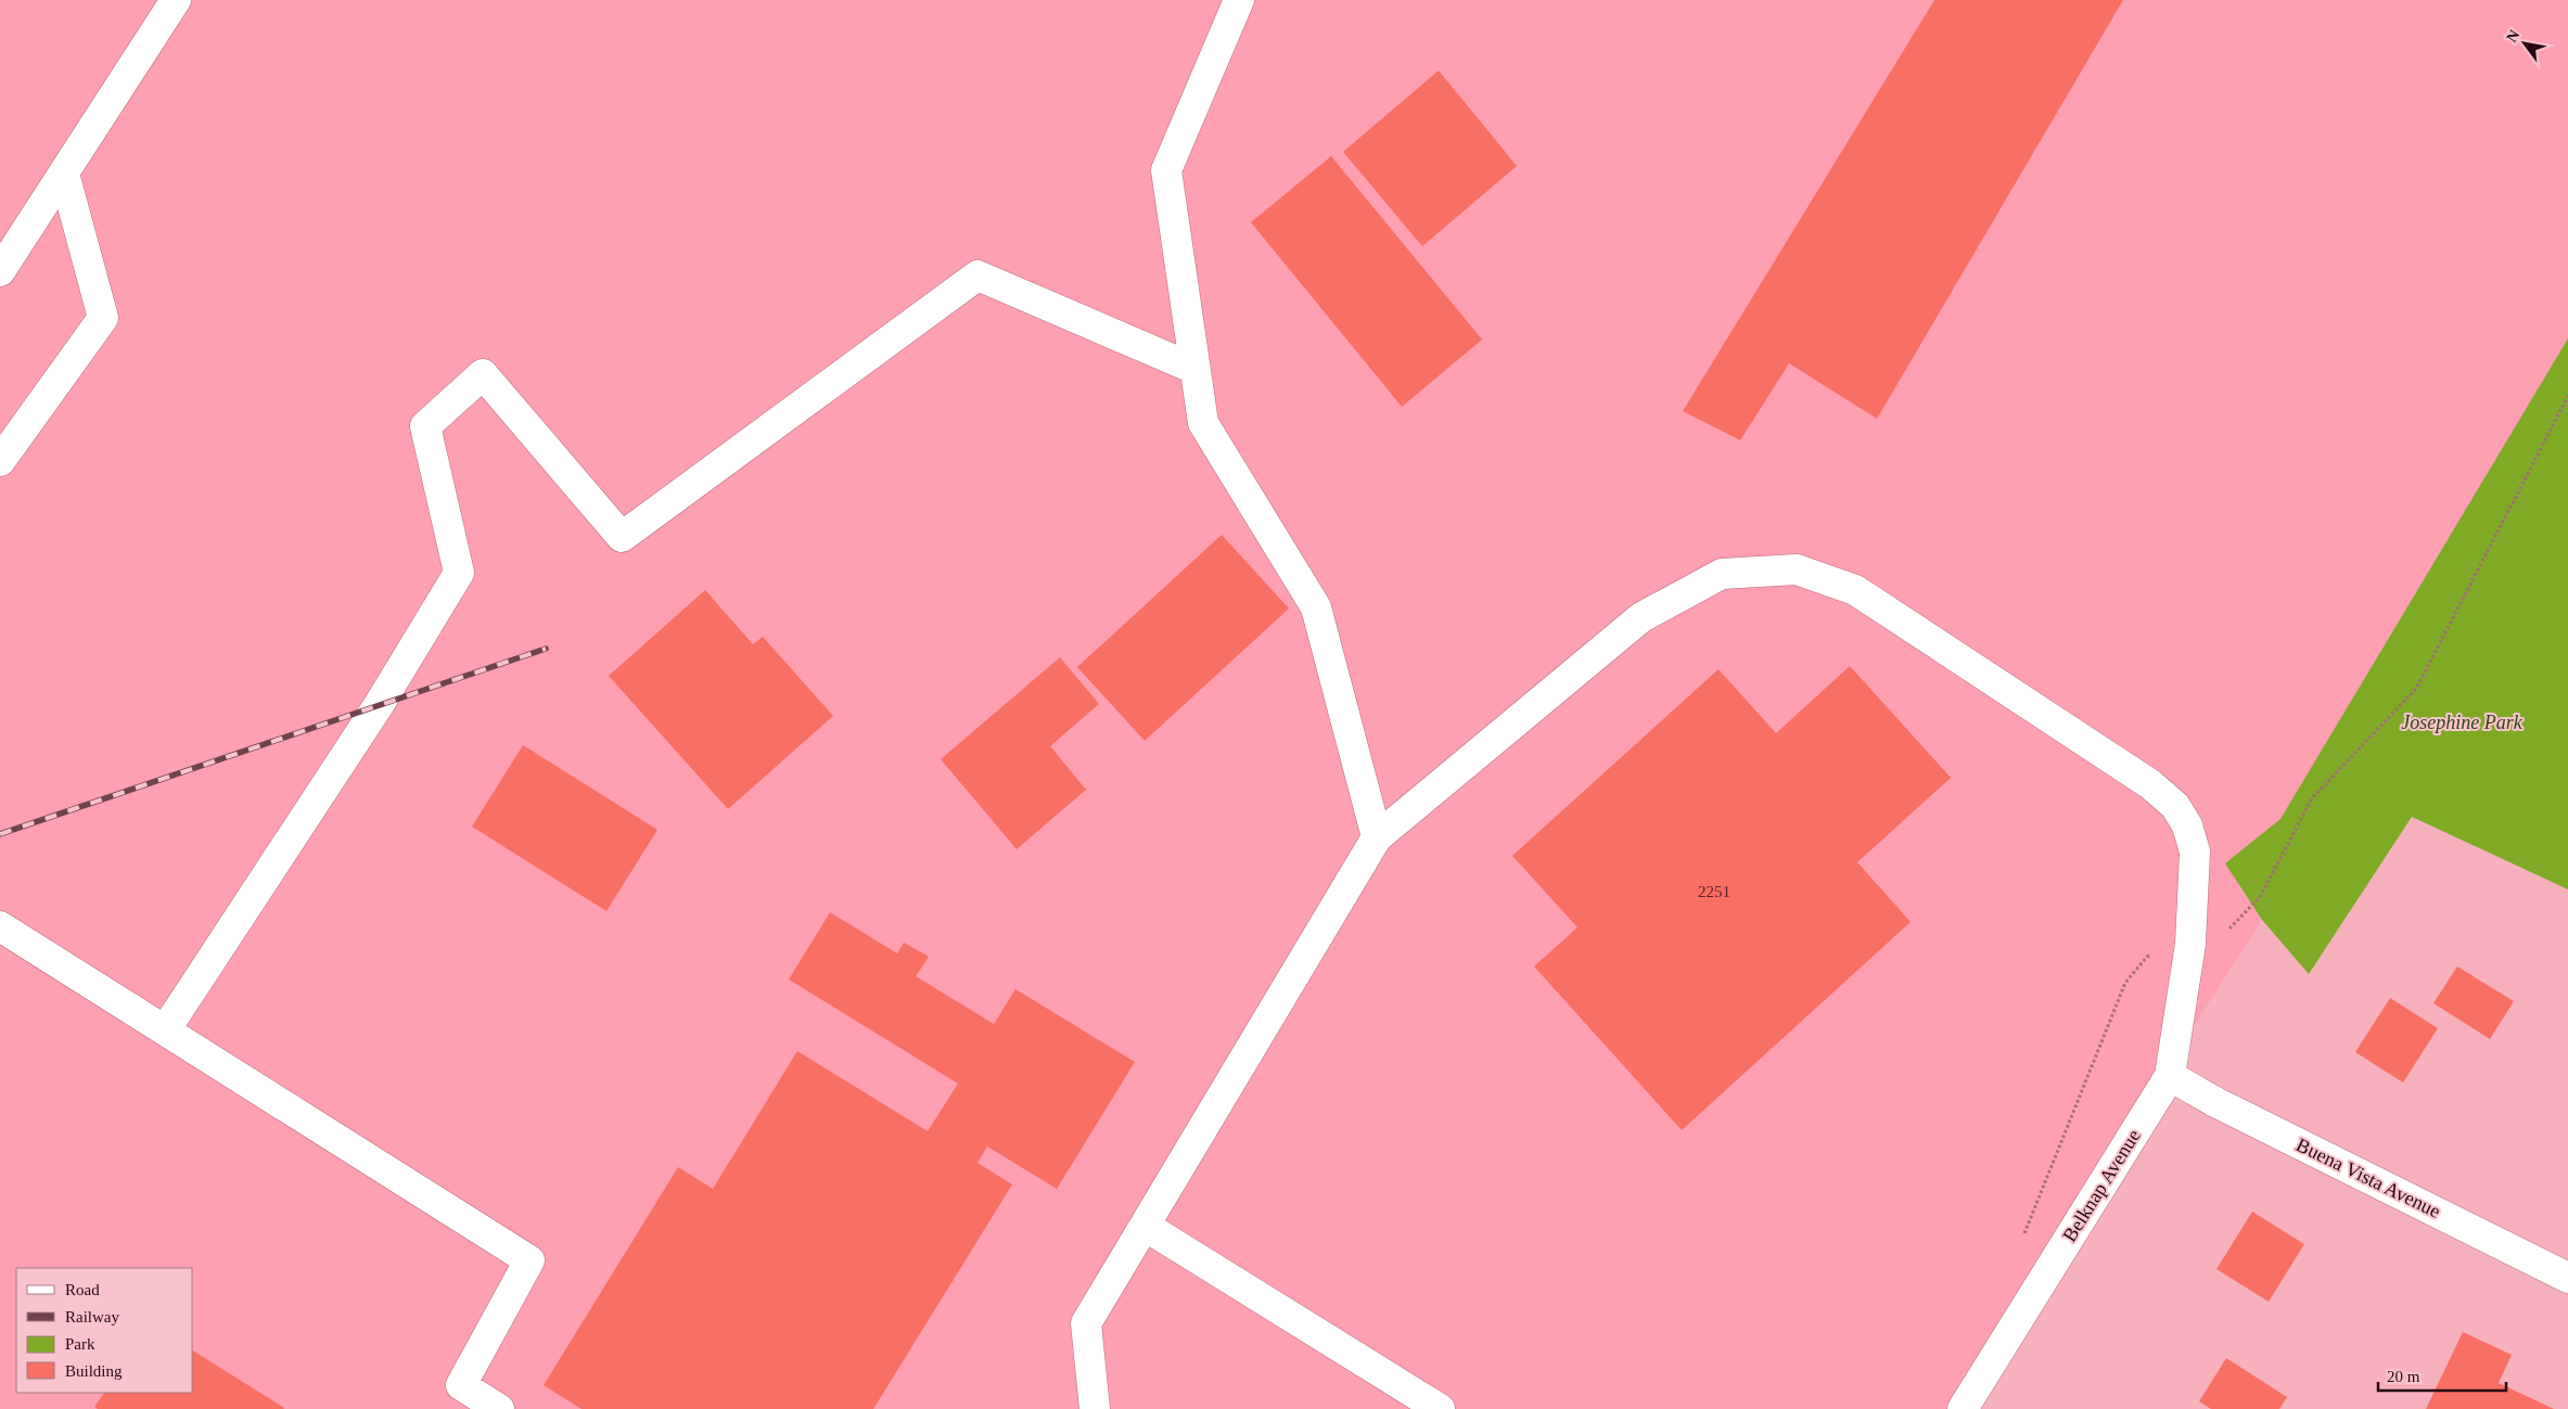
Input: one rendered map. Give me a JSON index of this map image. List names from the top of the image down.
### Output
{
  "streets": {
    "street": ["Buena Vista Avenue", "Belknap Avenue"]
  },
  "crossings": [
    ["Buena Vista Avenue", "Belknap Avenue"]
  ],
  "parks": ["Josephine Park"],
  "house_numbers": ["2251"],
  "legend": [
    "Road",
    "Railway",
    "Park",
    "Building"
  ],
  "scale_bar": "20 m",
  "north": "top left"
}
